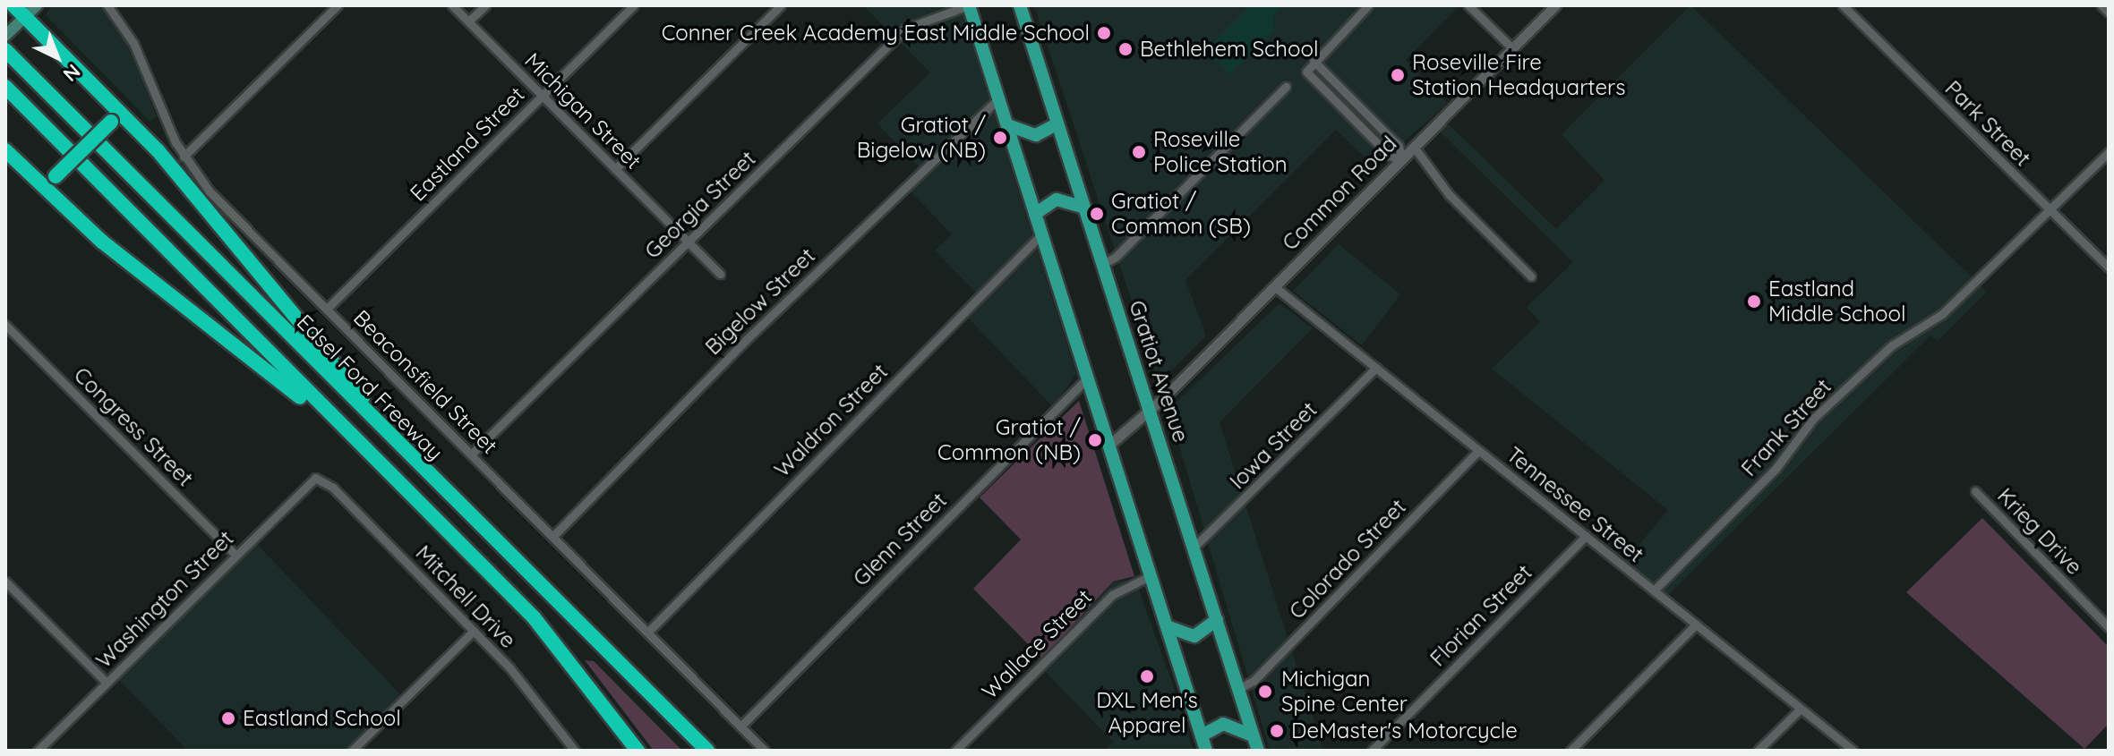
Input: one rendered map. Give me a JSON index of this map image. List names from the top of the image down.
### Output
{
  "streets": {
    "highway": ["Edsel Ford Freeway"],
    "main road": ["Gratiot Avenue"],
    "street": [
      "Michigan Street",
      "Park Street",
      "Eastland Street",
      "Common Road",
      "Georgia Street",
      "Bigelow Street",
      "Beaconsfield Street",
      "Waldron Street",
      "Congress Street",
      "Frank Street",
      "Iowa Street",
      "Tennessee Street",
      "Krieg Drive",
      "Glenn Street",
      "Colorado Street",
      "Mitchell Drive",
      "Washington Street",
      "Florian Street",
      "Wallace Street"
    ]
  },
  "crossings": [
    ["Michigan Street", "Eastland Street"],
    ["Michigan Street", "Georgia Street"],
    ["Park Street", "Frank Street"],
    ["Eastland Street", "Beaconsfield Street"],
    ["Common Road", "Gratiot Avenue"],
    ["Common Road", "Tennessee Street"],
    ["Georgia Street", "Beaconsfield Street"],
    ["Bigelow Street", "Beaconsfield Street"],
    ["Gratiot Avenue", "Iowa Street"],
    ["Gratiot Avenue", "Colorado Street"],
    ["Beaconsfield Street", "Waldron Street"],
    ["Beaconsfield Street", "Glenn Street"],
    ["Congress Street", "Washington Street"],
    ["Frank Street", "Tennessee Street"],
    ["Iowa Street", "Tennessee Street"],
    ["Tennessee Street", "Colorado Street"],
    ["Tennessee Street", "Florian Street"],
    ["Mitchell Drive", "Washington Street"]
  ],
  "places": [
    "Conner Creek Academy East Middle School",
    "Bethlehem School",
    "Roseville Fire Station Headquarters",
    "Gratiot / Bigelow (NB)",
    "Roseville Police Station",
    "Gratiot / Common (SB)",
    "Eastland Middle School",
    "Gratiot / Common (NB)",
    "DXL Men's Apparel",
    "Michigan Spine Center",
    "Eastland School",
    "DeMaster's Motorcycle"
  ],
  "north": "bottom right"
}
